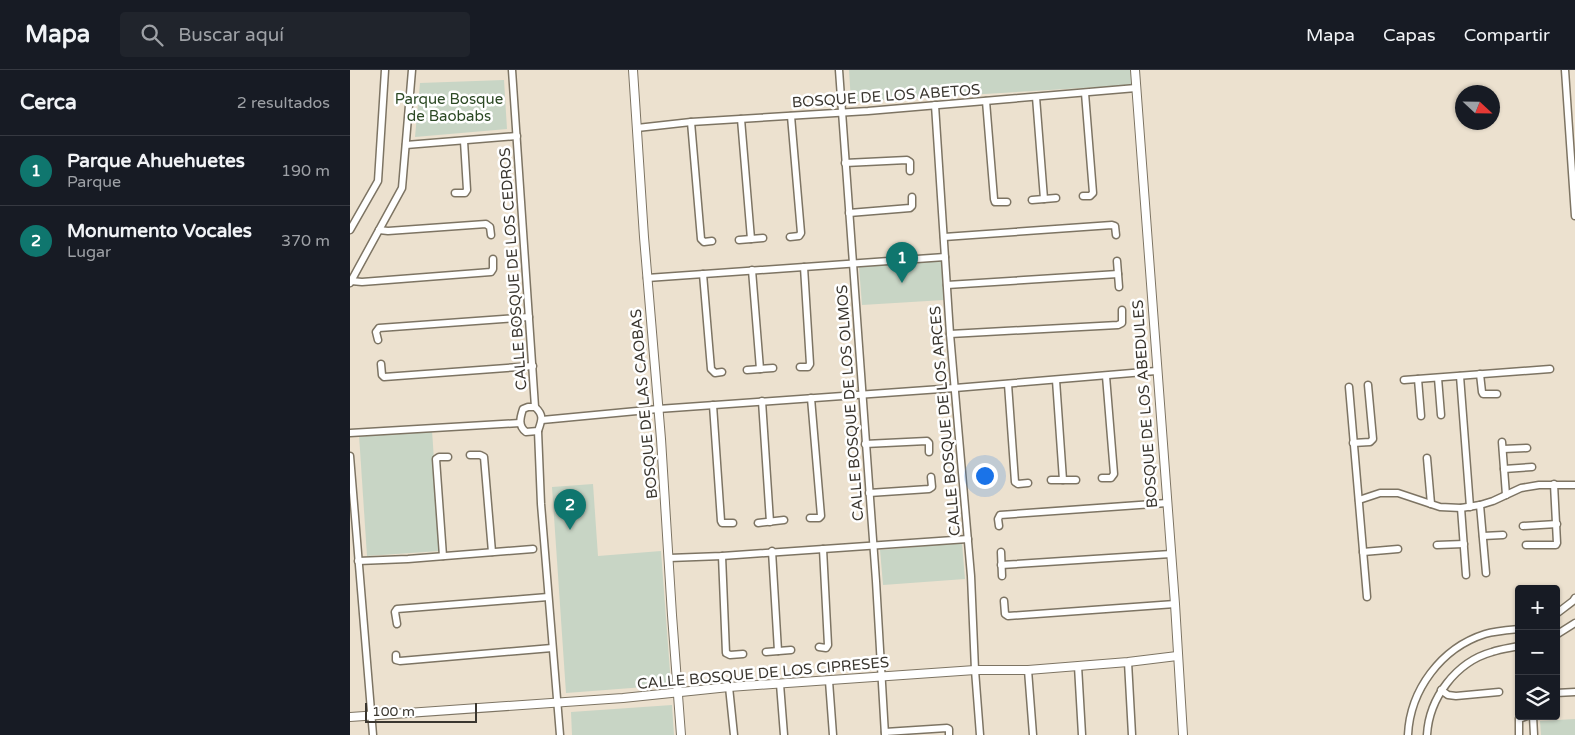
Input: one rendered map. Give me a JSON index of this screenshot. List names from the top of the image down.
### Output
{
  "streets": {
    "street": [
      "BOSQUE DE LOS ABETOS",
      "CALLE BOSQUE DE LOS CEDROS",
      "CALLE BOSQUE DE LOS OLMOS",
      "BOSQUE DE LAS CAOBAS",
      "BOSQUE DE LOS ABEDULES",
      "CALLE BOSQUE DE LOS ARCES",
      "CALLE BOSQUE DE LOS CIPRESES"
    ]
  },
  "crossings": [
    ["BOSQUE DE LOS ABETOS", "CALLE BOSQUE DE LOS OLMOS"],
    ["BOSQUE DE LOS ABETOS", "BOSQUE DE LAS CAOBAS"],
    ["BOSQUE DE LOS ABETOS", "BOSQUE DE LOS ABEDULES"],
    ["BOSQUE DE LOS ABETOS", "CALLE BOSQUE DE LOS ARCES"],
    ["CALLE BOSQUE DE LOS OLMOS", "CALLE BOSQUE DE LOS CIPRESES"],
    ["BOSQUE DE LAS CAOBAS", "CALLE BOSQUE DE LOS CIPRESES"],
    ["BOSQUE DE LOS ABEDULES", "CALLE BOSQUE DE LOS CIPRESES"],
    ["CALLE BOSQUE DE LOS ARCES", "CALLE BOSQUE DE LOS CIPRESES"]
  ],
  "parks": ["Parque Bosque de Baobabs"],
  "scale_bar": "100 m",
  "north": "right",
  "page": {
    "header": "Mapa",
    "search": "Buscar aquí",
    "nav": ["Mapa", "Capas", "Compartir"],
    "heading": ["Cerca", "2 resultados"],
    "list": [
      {
        "mark": "1",
        "name": "Parque Ahuehuetes",
        "note": "Parque",
        "value": "190 m"
      },
      {
        "mark": "2",
        "name": "Monumento Vocales",
        "note": "Lugar",
        "value": "370 m"
      }
    ],
    "pins": ["1", "2"],
    "map_buttons": ["+", "−"],
    "scale": "100 m"
  }
}
